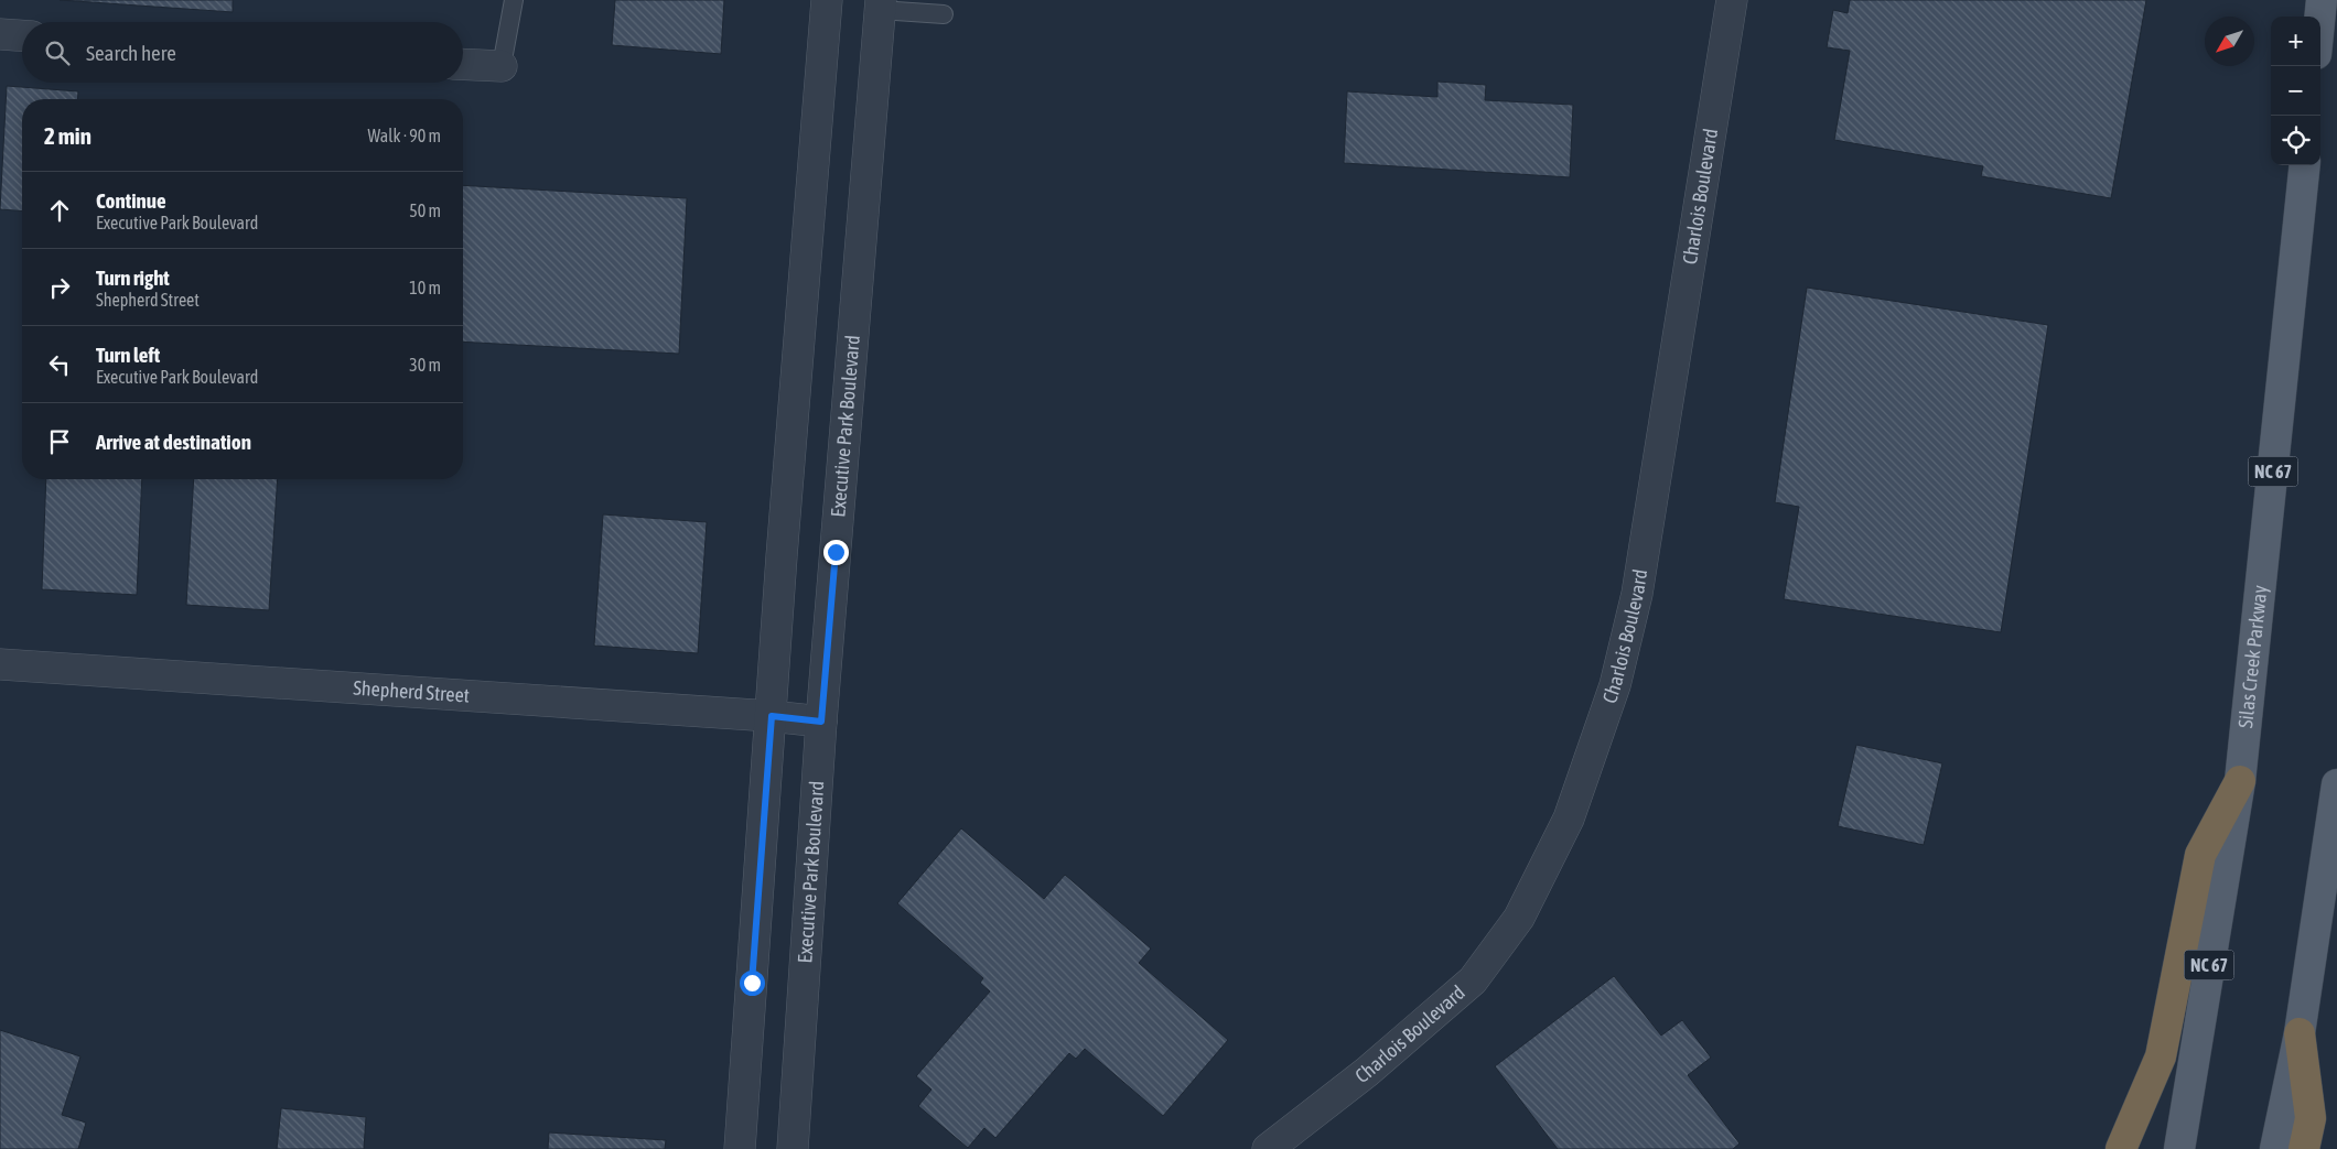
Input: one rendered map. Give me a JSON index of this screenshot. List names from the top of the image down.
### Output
{
  "streets": {
    "main road": ["NC 67", "Silas Creek Parkway"],
    "street": ["Charlois Boulevard", "Executive Park Boulevard", "Shepherd Street"]
  },
  "crossings": [
    ["Executive Park Boulevard", "Shepherd Street"]
  ],
  "north": "bottom left",
  "page": {
    "map_buttons": ["+", "−"],
    "search": "Search here",
    "heading": ["2 min", "Walk · 90 m"],
    "list": [
      ["Continue", "Executive Park Boulevard", "50 m"],
      ["Turn right", "Shepherd Street", "10 m"],
      ["Turn left", "Executive Park Boulevard", "30 m"],
      "Arrive at destination"
    ]
  }
}
